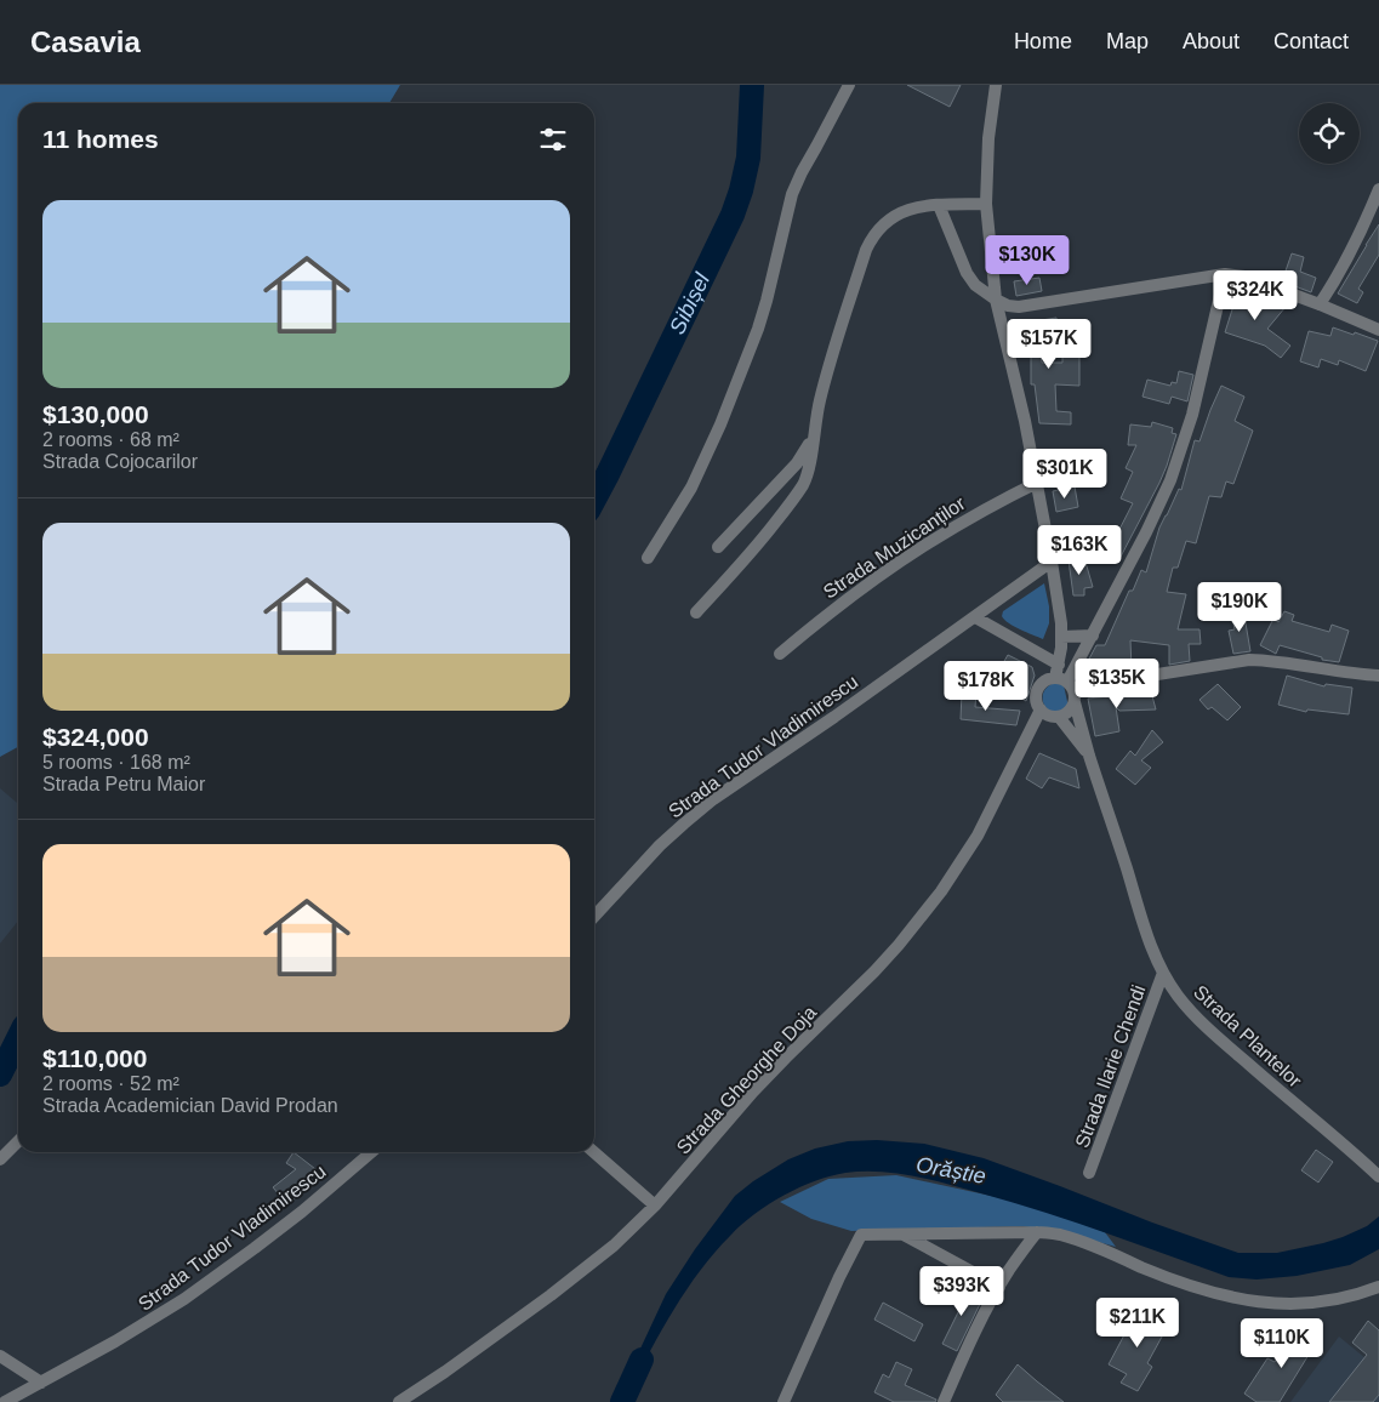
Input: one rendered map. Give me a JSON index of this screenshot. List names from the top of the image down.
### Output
{
  "streets": {
    "street": [
      "Strada Muzicanților",
      "Strada Tudor Vladimirescu",
      "Strada Plantelor",
      "Strada Ilarie Chendi",
      "Strada Gheorghe Doja"
    ]
  },
  "crossings": [
    ["Strada Plantelor", "Strada Ilarie Chendi"],
    ["Strada Plantelor", "Strada Gheorghe Doja"]
  ],
  "water": ["Sibișel", "Orăștie"],
  "page": {
    "header": "Casavia",
    "nav": [
      "Home",
      "Map",
      "About",
      "Contact"
    ],
    "heading": "11 homes",
    "list": [
      {
        "name": "$130,000",
        "note": "2 rooms · 68 m² · Strada Cojocarilor"
      },
      {
        "name": "$324,000",
        "note": "5 rooms · 168 m² · Strada Petru Maior"
      },
      {
        "name": "$110,000",
        "note": "2 rooms · 52 m² · Strada Academician David Prodan"
      }
    ],
    "price": [
      "$130K",
      "$324K",
      "$157K",
      "$301K",
      "$163K",
      "$190K",
      "$135K",
      "$178K",
      "$393K",
      "$211K",
      "$110K"
    ]
  }
}
